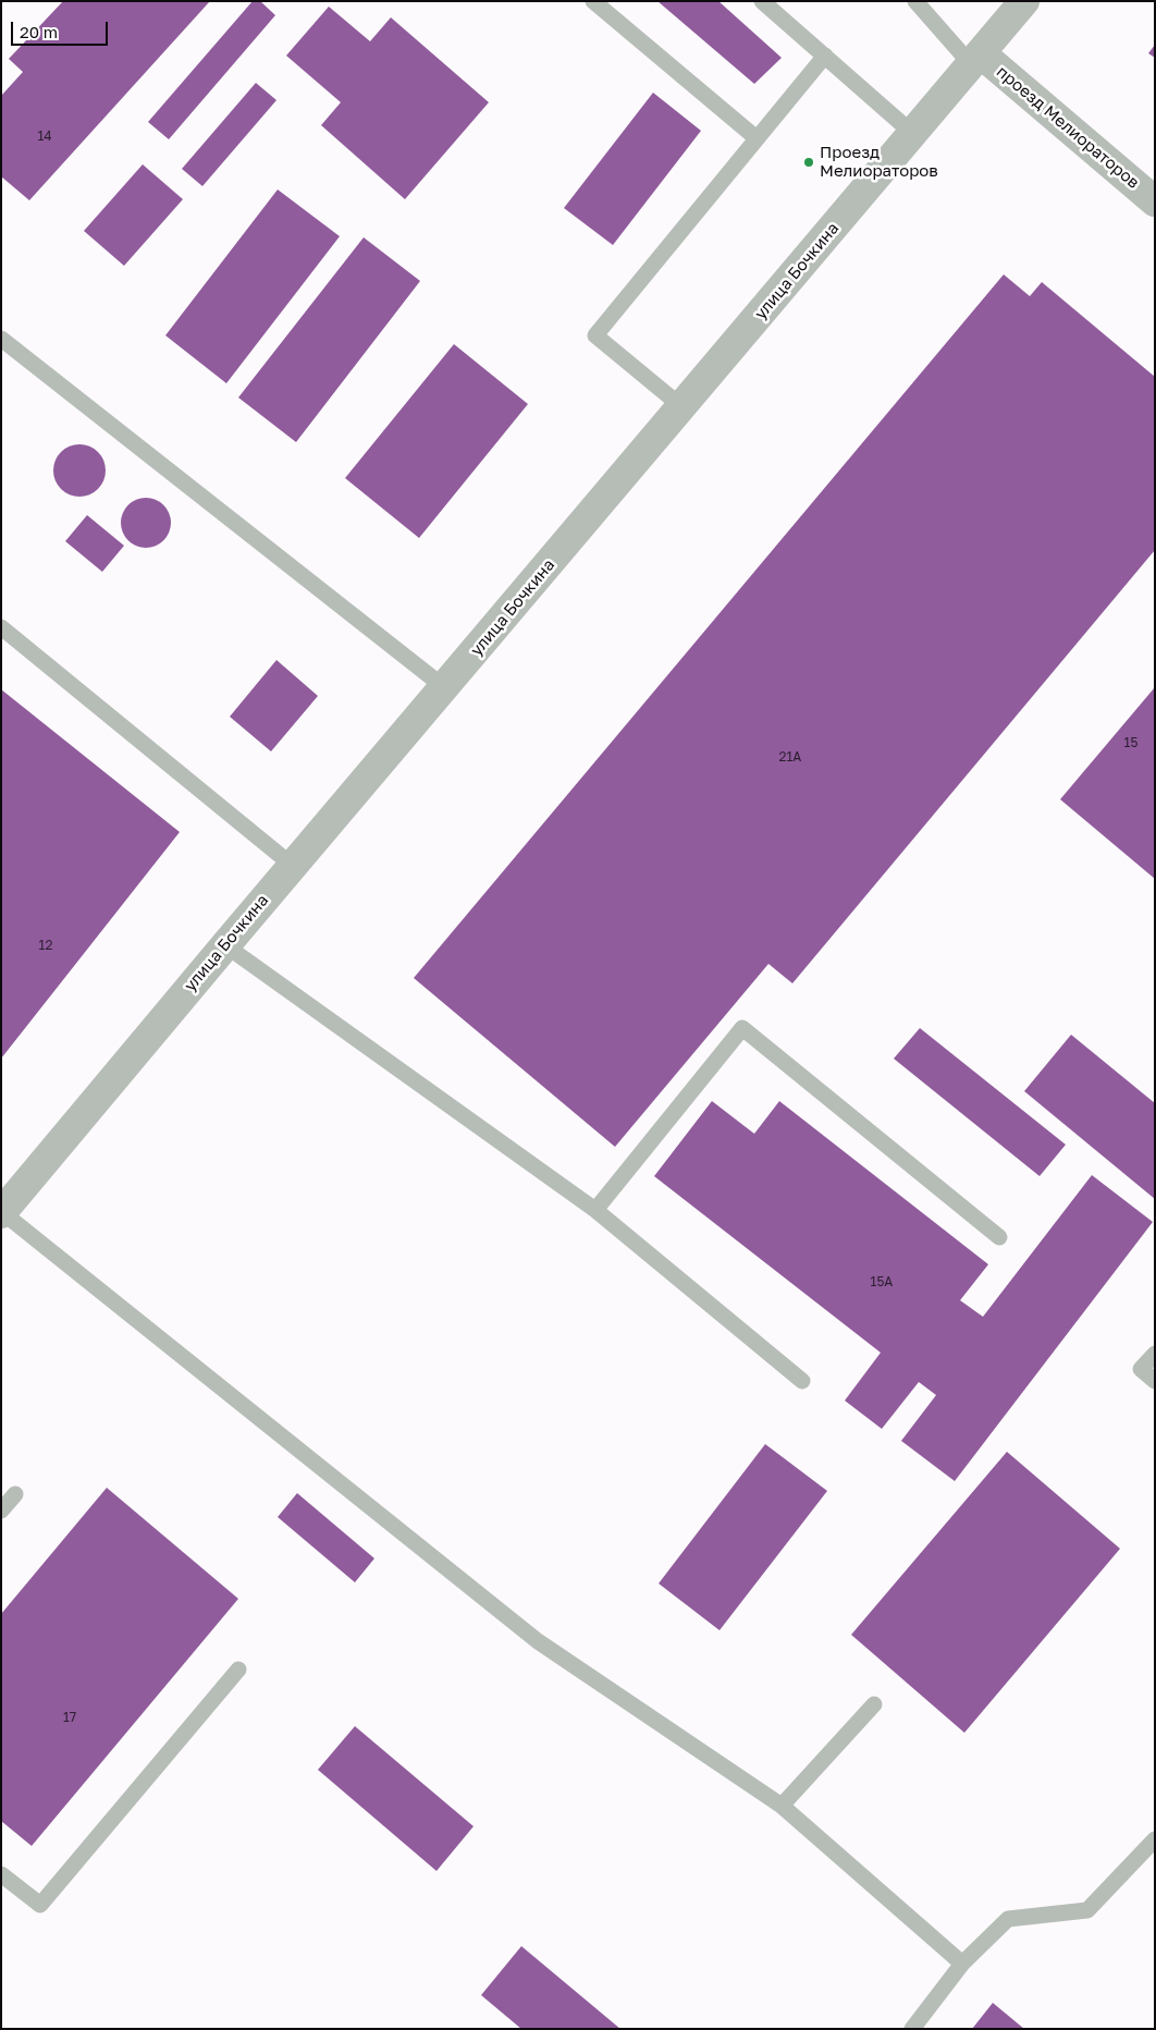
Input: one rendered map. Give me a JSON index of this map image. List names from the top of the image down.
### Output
{
  "streets": {
    "street": ["проезд Мелиораторов", "улица Бочкина"]
  },
  "crossings": [
    ["проезд Мелиораторов", "улица Бочкина"]
  ],
  "places": ["Проезд Мелиораторов"],
  "house_numbers": [
    "14",
    "15",
    "21А",
    "12",
    "15А",
    "17"
  ],
  "scale_bar": "20 m"
}
